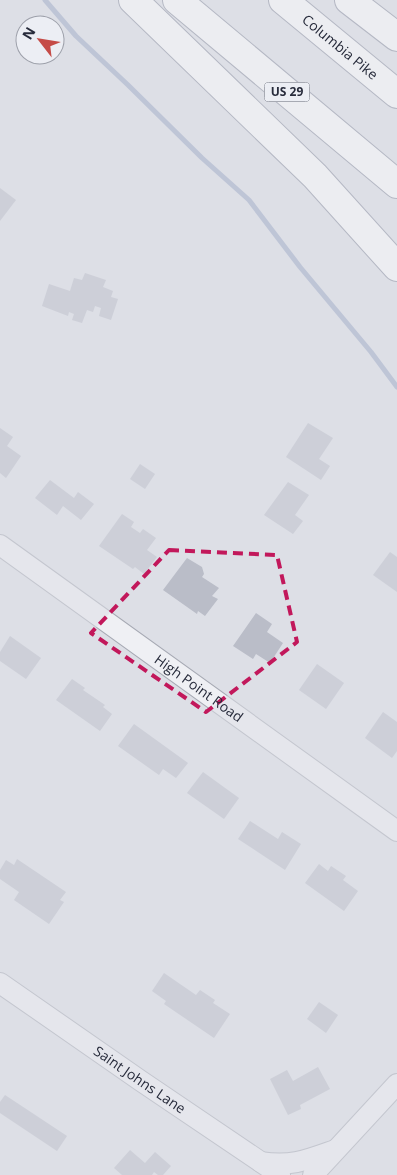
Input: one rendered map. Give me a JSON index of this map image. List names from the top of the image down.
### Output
{
  "streets": {
    "highway": ["Columbia Pike", "US 29"],
    "street": ["High Point Road", "Saint Johns Lane"]
  },
  "north": "top left"
}
